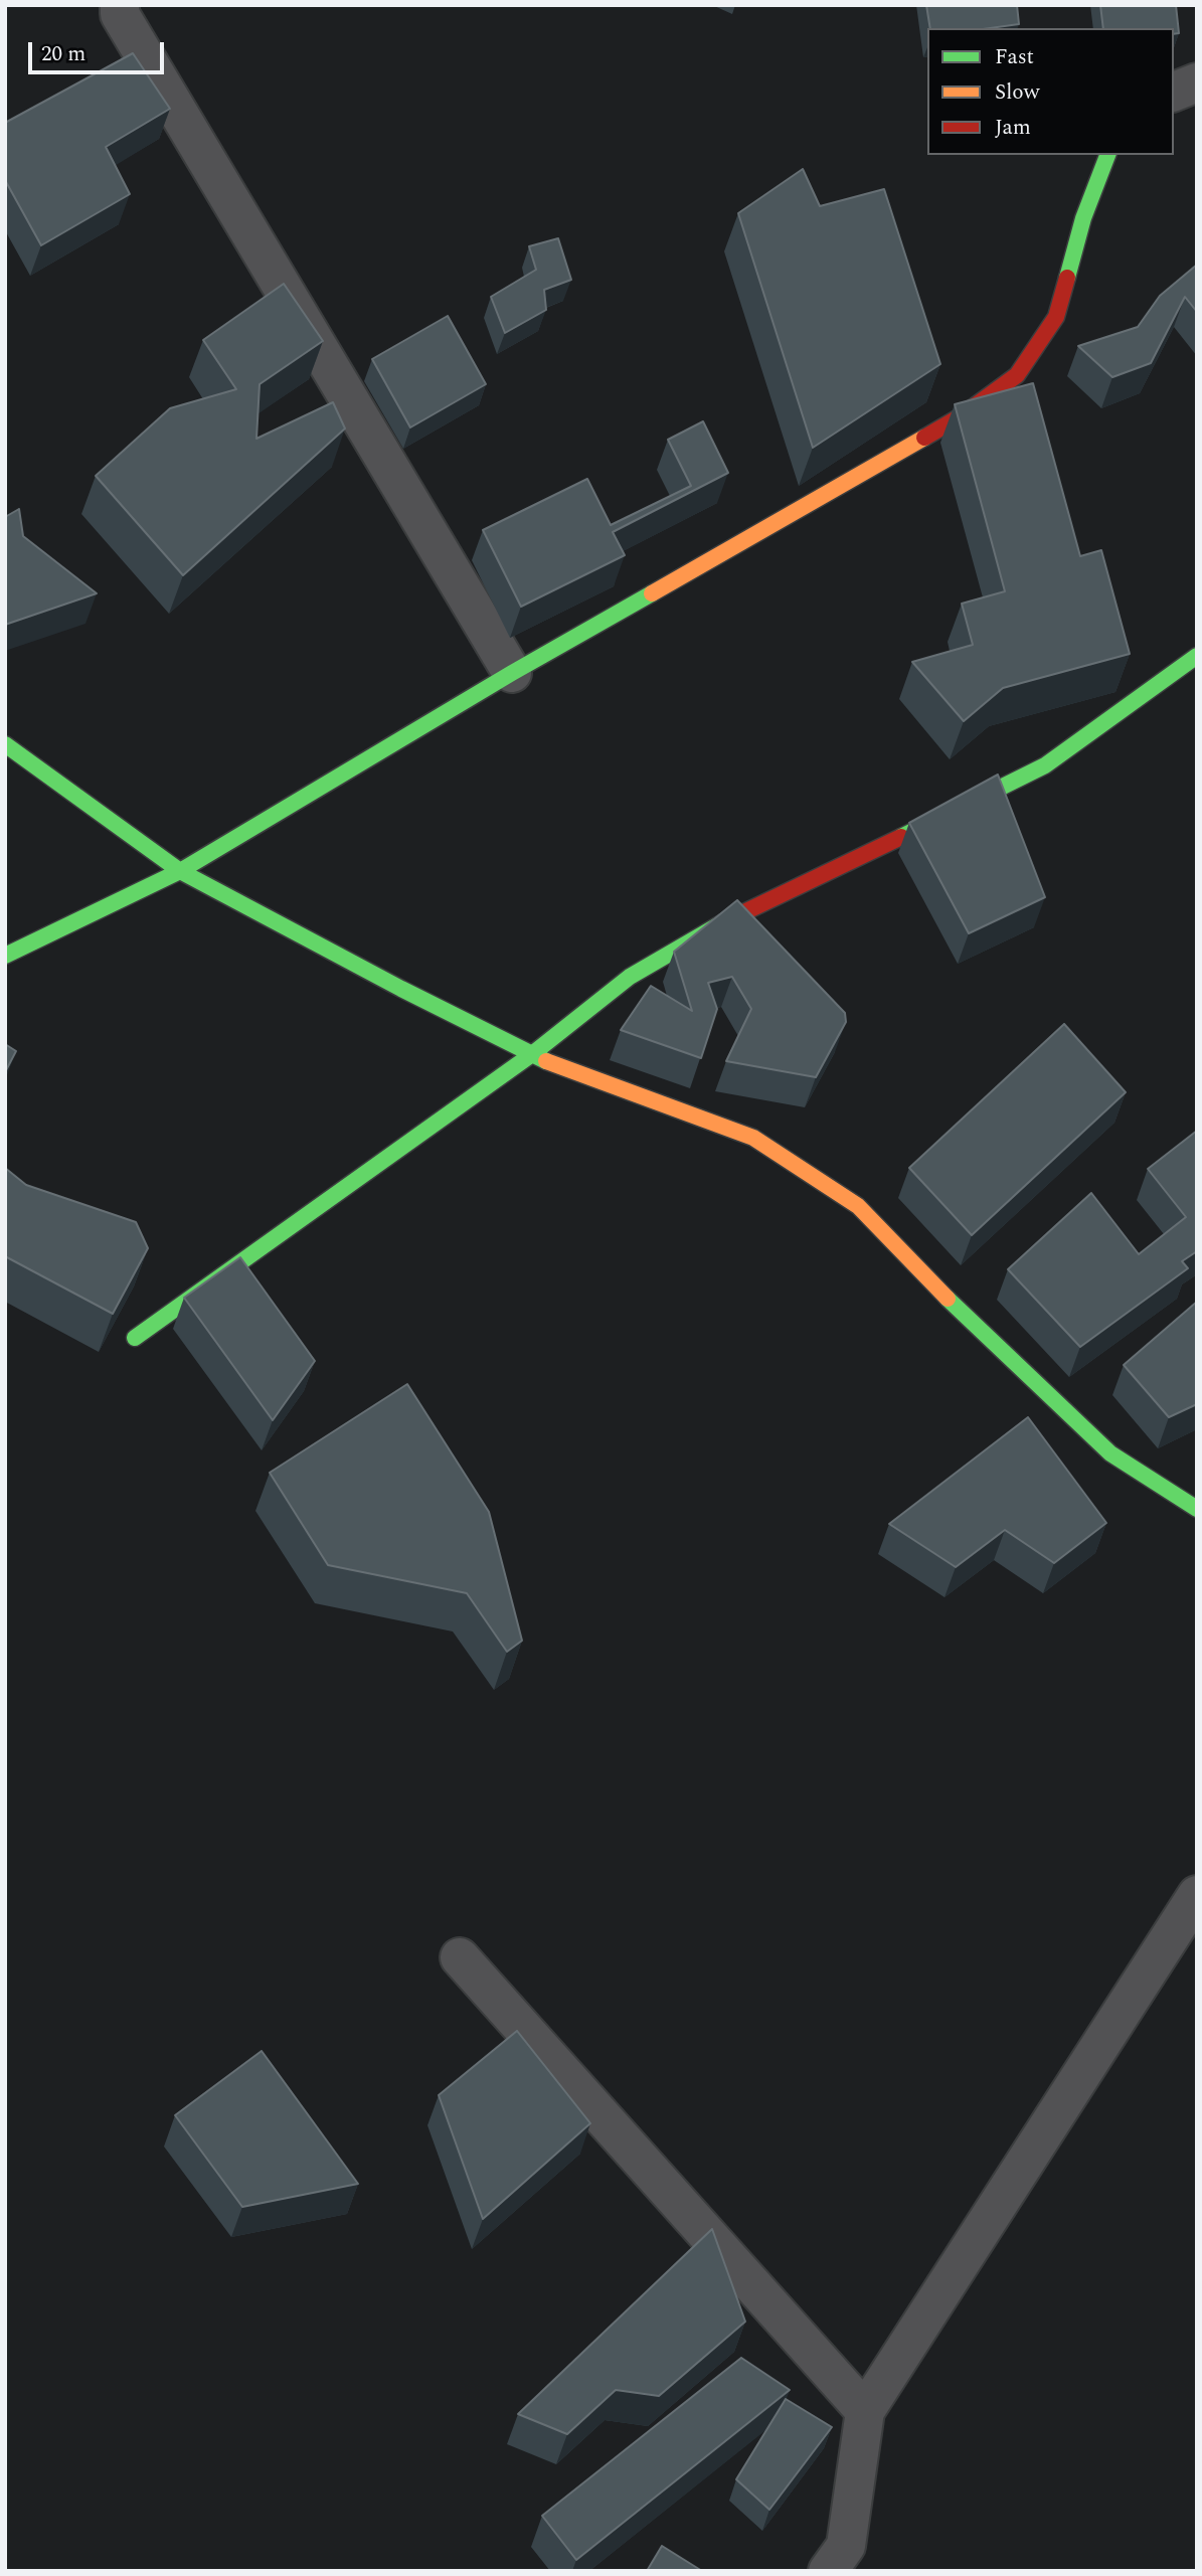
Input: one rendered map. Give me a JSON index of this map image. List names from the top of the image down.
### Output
{
  "legend": ["Fast", "Slow", "Jam"],
  "scale_bar": "20 m"
}
